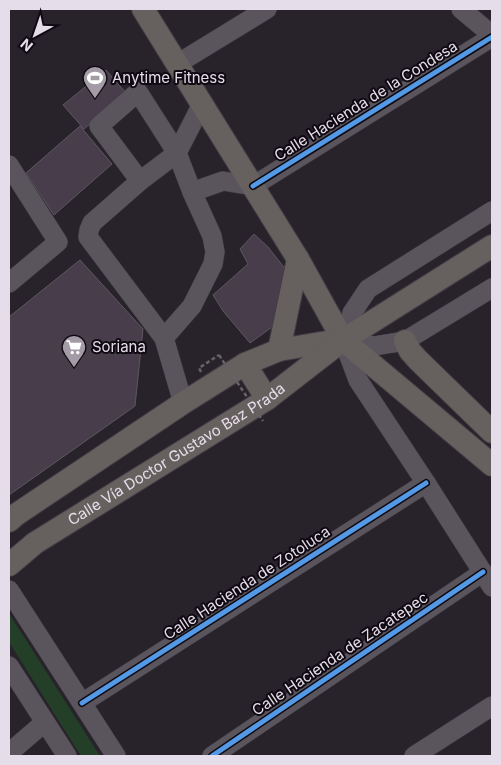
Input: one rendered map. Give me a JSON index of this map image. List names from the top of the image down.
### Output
{
  "streets": {
    "main road": ["Calle Vía Doctor Gustavo Baz Prada"],
    "street": ["Calle Hacienda de la Condesa", "Calle Hacienda de Zotoluca", "Calle Hacienda de Zacatepec"]
  },
  "places": {
    "sports": ["Anytime Fitness"],
    "supermarket": ["Soriana"]
  },
  "north": "bottom left"
}
